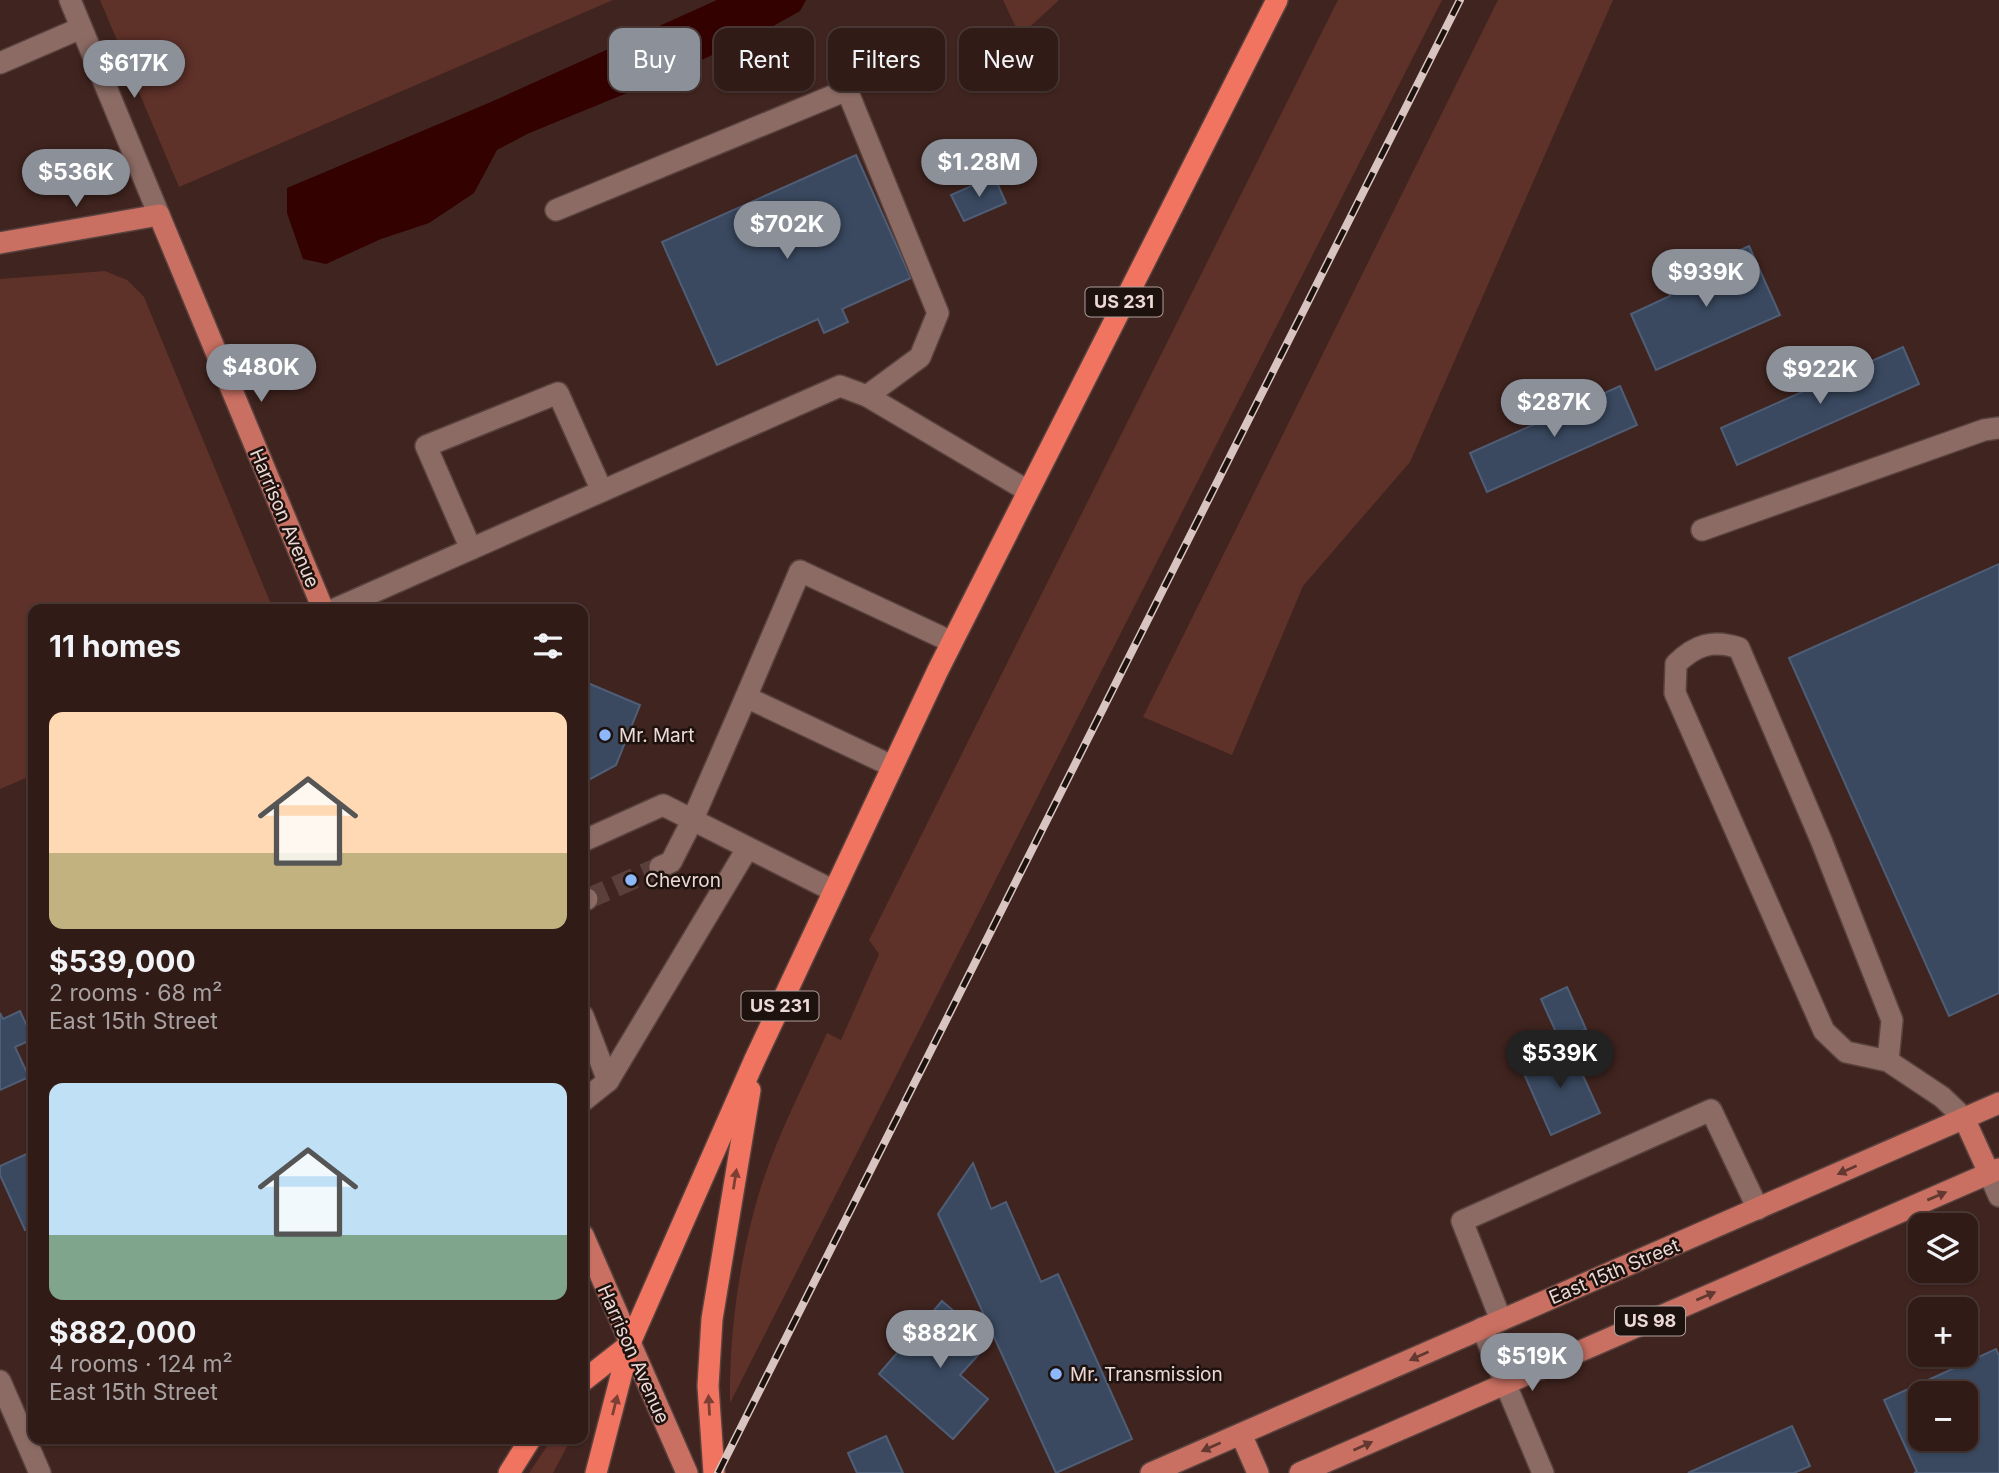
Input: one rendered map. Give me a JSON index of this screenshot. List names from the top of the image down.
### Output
{
  "streets": {
    "highway": ["US 231"],
    "main road": ["Harrison Avenue", "East 15th Street", "US 98"]
  },
  "crossings": [
    ["US 231", "Harrison Avenue"]
  ],
  "places": ["Mr. Mart", "Chevron", "Mr. Transmission"],
  "page": {
    "chip": [
      "Buy",
      "Rent",
      "Filters",
      "New"
    ],
    "price": [
      "$617K",
      "$1.28M",
      "$536K",
      "$702K",
      "$939K",
      "$480K",
      "$922K",
      "$287K",
      "$539K",
      "$882K",
      "$519K"
    ],
    "heading": "11 homes",
    "list": [
      {
        "name": "$539,000",
        "note": "2 rooms · 68 m² · East 15th Street"
      },
      {
        "name": "$882,000",
        "note": "4 rooms · 124 m² · East 15th Street"
      }
    ],
    "map_buttons": ["+", "−"]
  }
}
